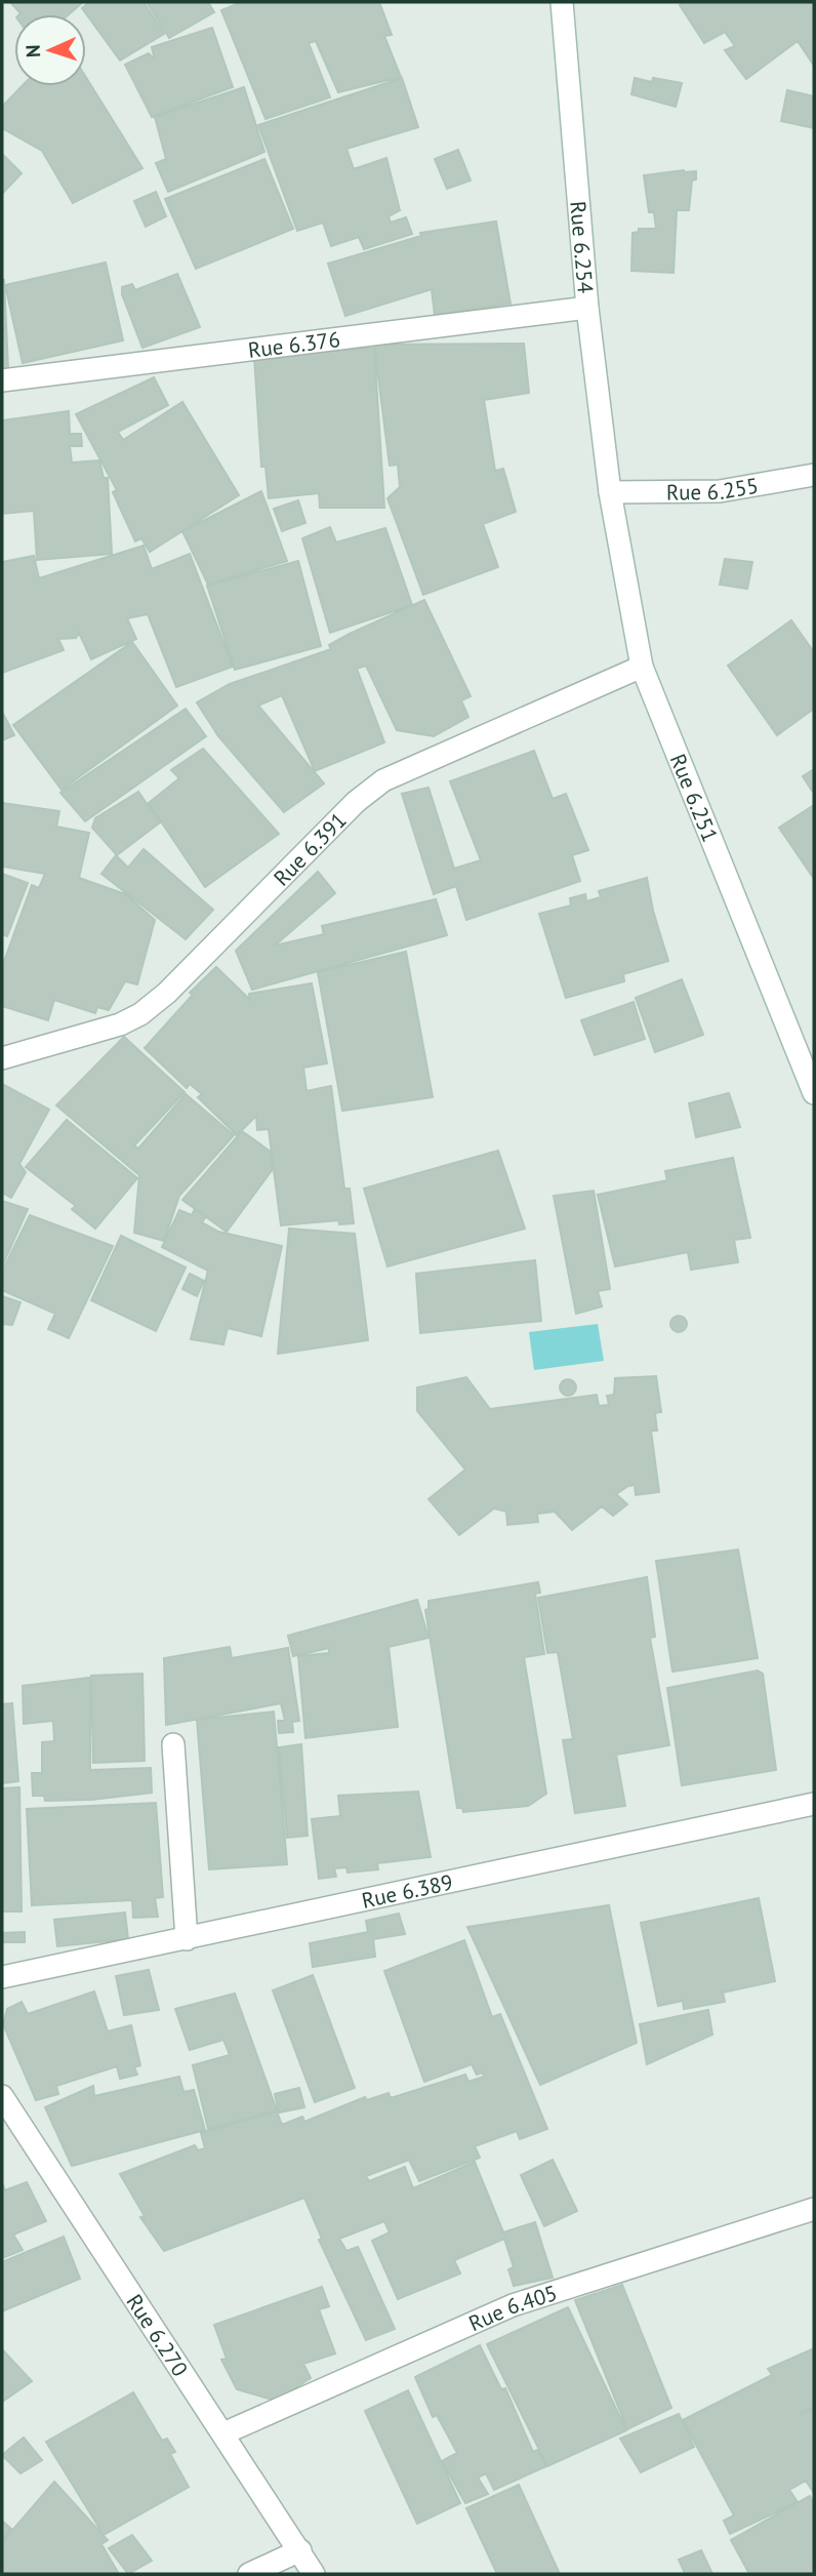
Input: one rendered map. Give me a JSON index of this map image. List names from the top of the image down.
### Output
{
  "streets": {
    "street": [
      "Rue 6.254",
      "Rue 6.376",
      "Rue 6.255",
      "Rue 6.251",
      "Rue 6.391",
      "Rue 6.389",
      "Rue 6.405",
      "Rue 6.270"
    ]
  },
  "crossings": [
    ["Rue 6.254", "Rue 6.376"],
    ["Rue 6.254", "Rue 6.255"],
    ["Rue 6.254", "Rue 6.251"],
    ["Rue 6.255", "Rue 6.251"],
    ["Rue 6.251", "Rue 6.391"],
    ["Rue 6.405", "Rue 6.270"]
  ],
  "north": "left"
}
